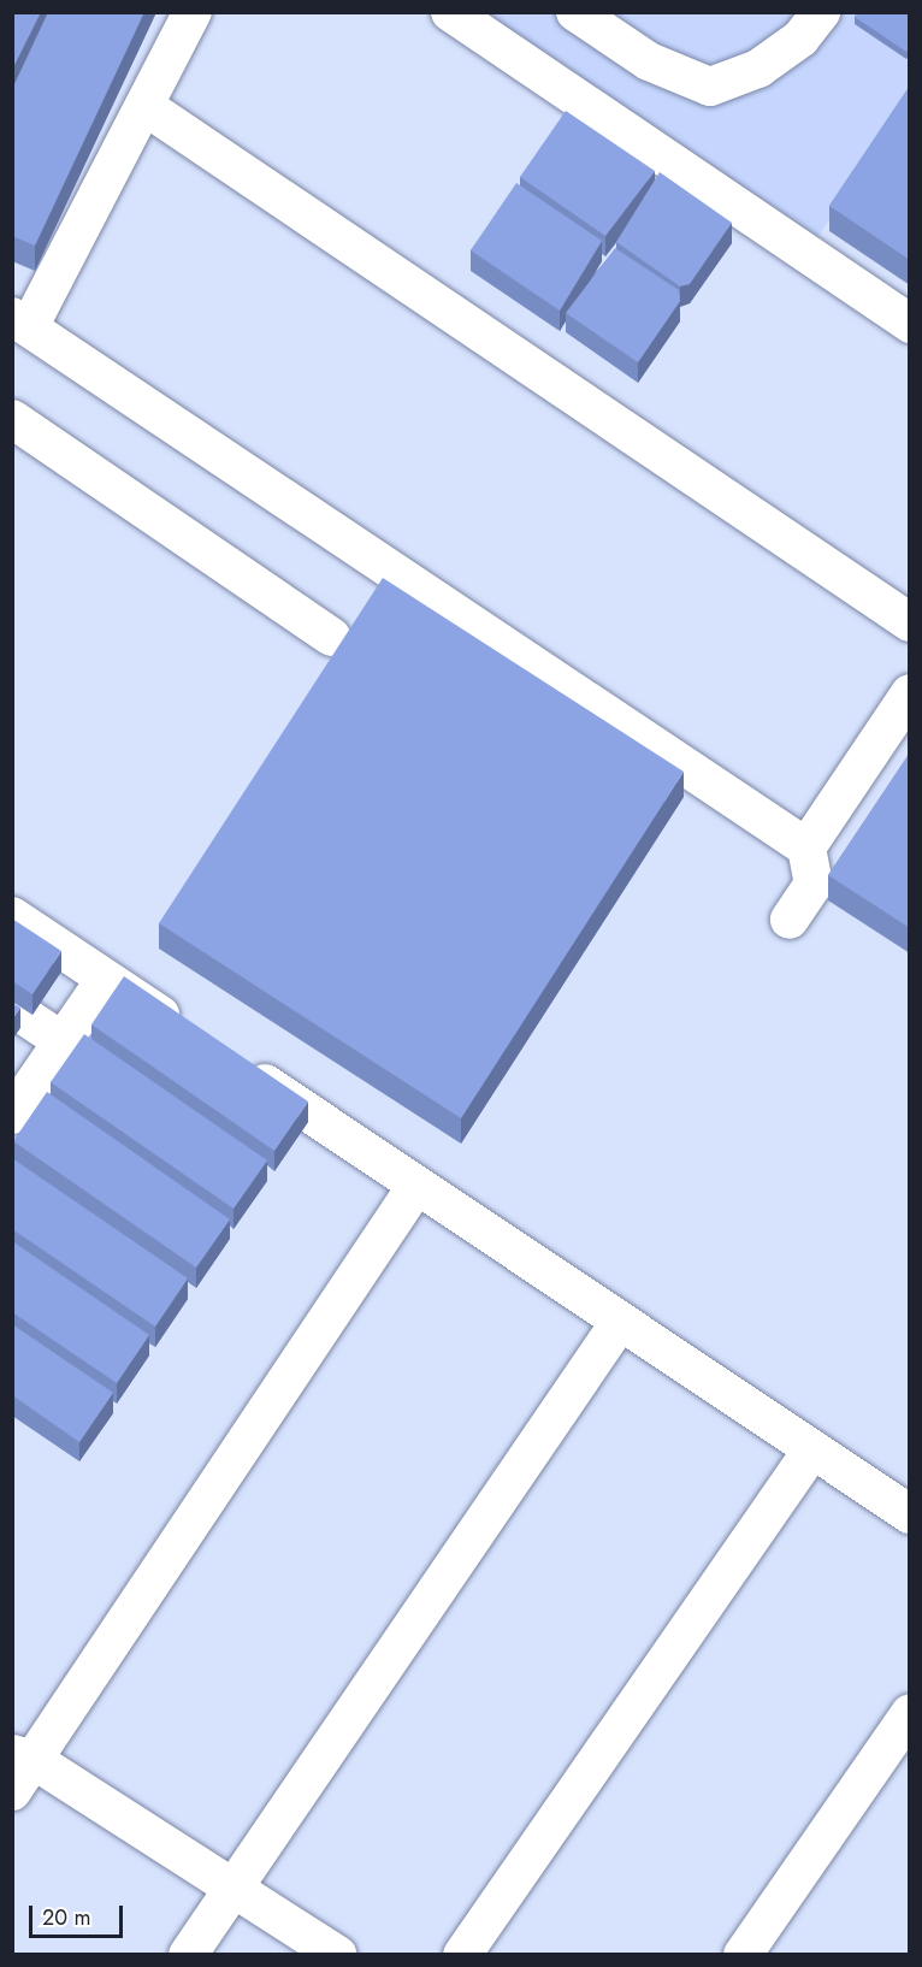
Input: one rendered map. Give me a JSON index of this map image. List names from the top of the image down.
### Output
{
  "scale_bar": "20 m"
}
